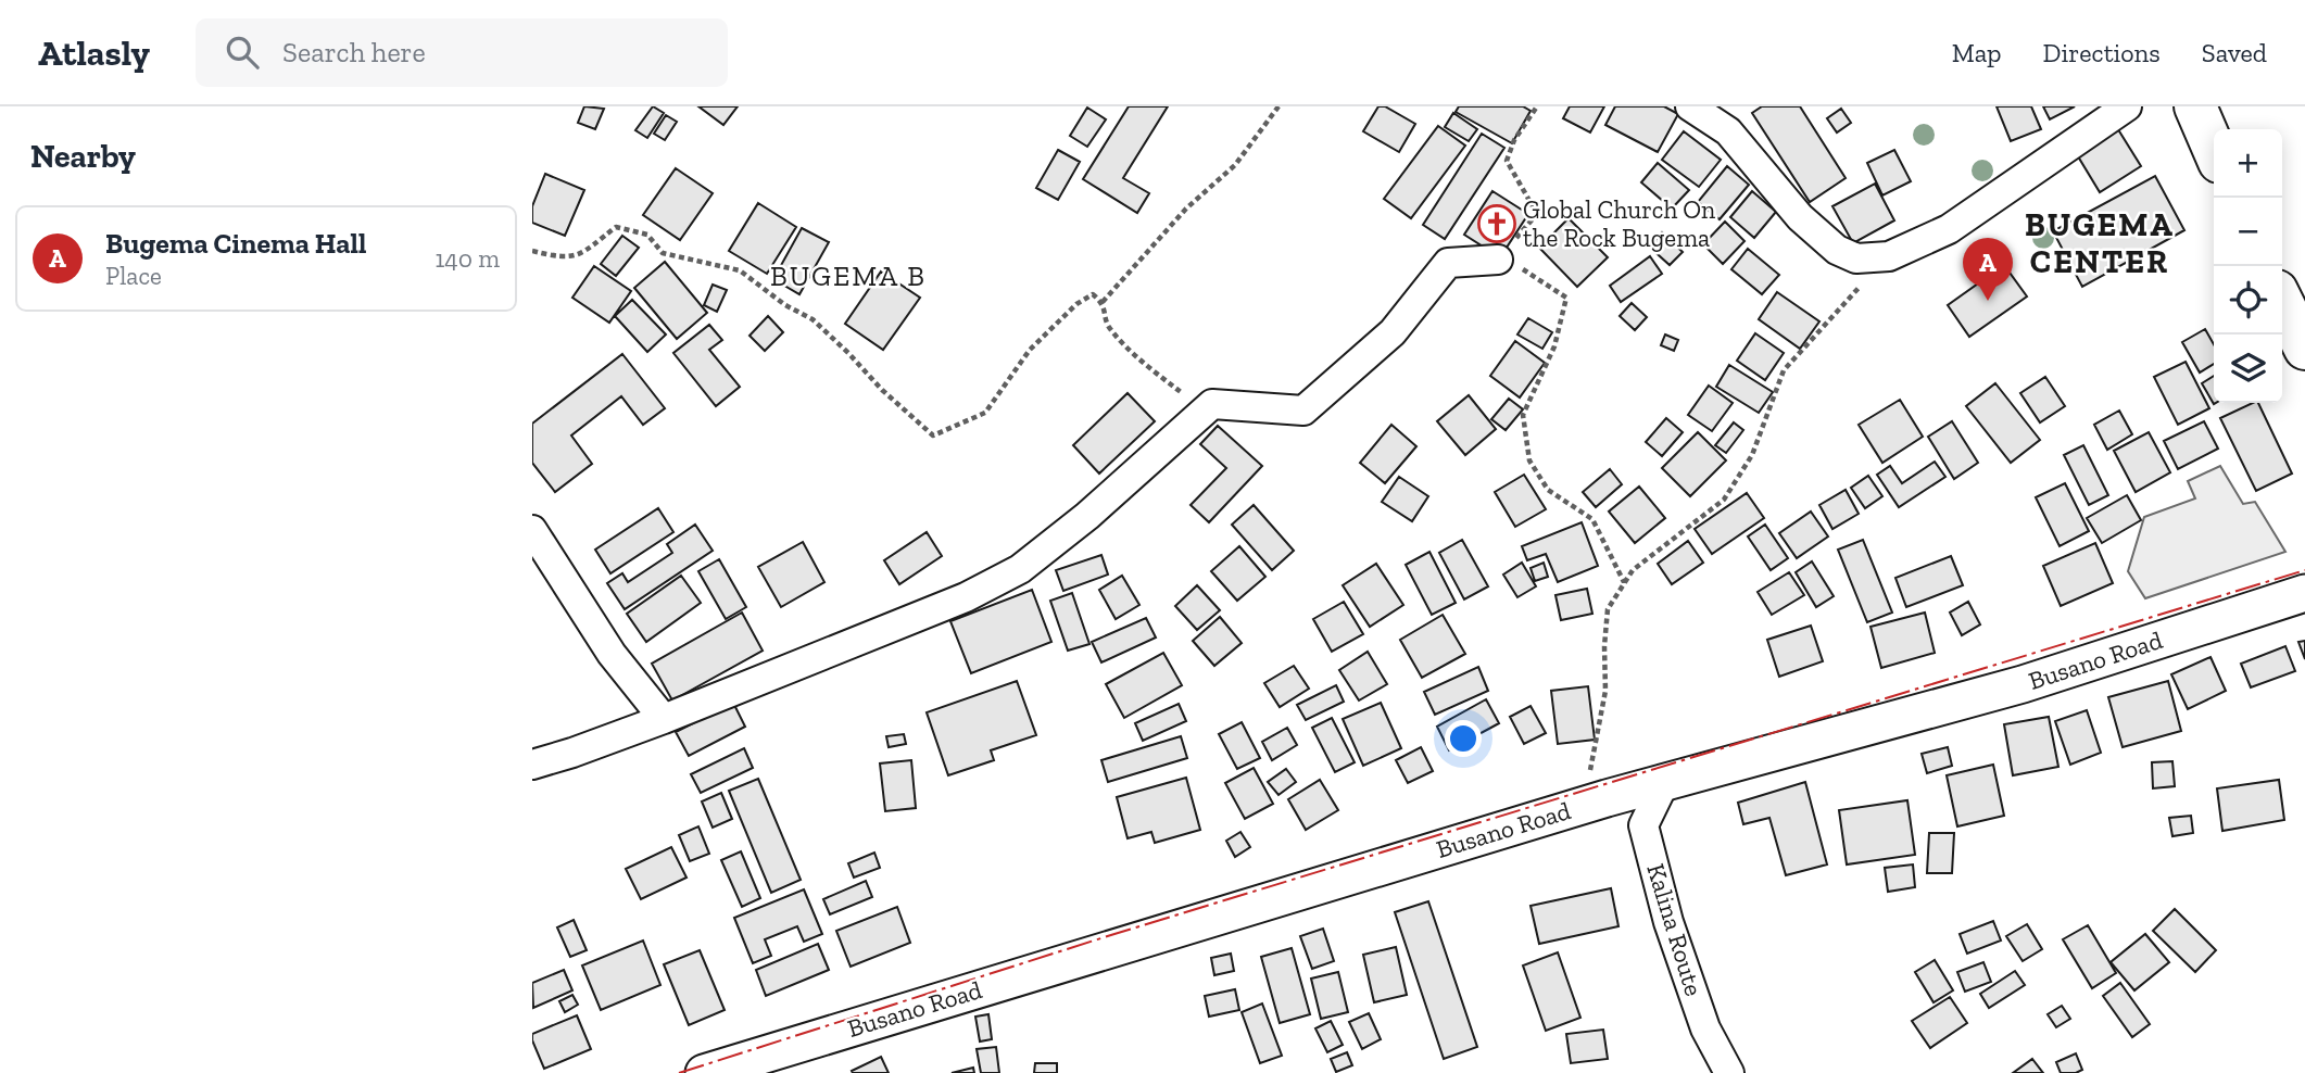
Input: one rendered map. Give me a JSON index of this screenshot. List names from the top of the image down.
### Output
{
  "streets": {
    "street": ["Busano Road", "Kalina Route"]
  },
  "crossings": [
    ["Busano Road", "Kalina Route"]
  ],
  "districts": ["BUGEMA CENTER", "BUGEMA B"],
  "places": {
    "church": ["Global Church On the Rock Bugema"]
  },
  "page": {
    "header": "Atlasly",
    "search": "Search here",
    "nav": ["Map", "Directions", "Saved"],
    "heading": "Nearby",
    "map_buttons": ["+", "−"],
    "list": [
      {
        "mark": "A",
        "name": "Bugema Cinema Hall",
        "note": "Place",
        "value": "140 m"
      }
    ],
    "pins": "A"
  }
}
